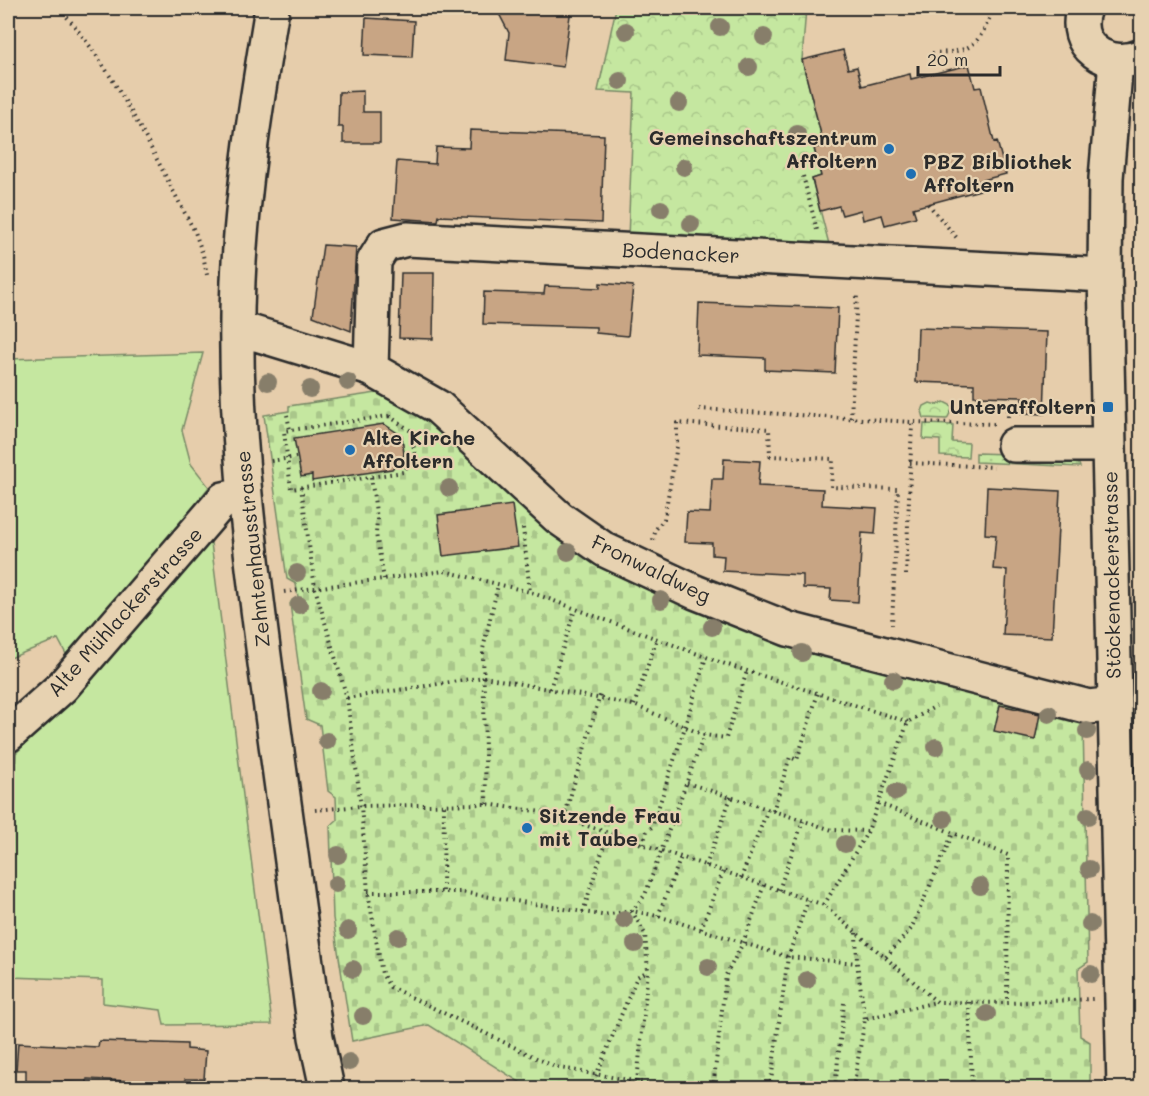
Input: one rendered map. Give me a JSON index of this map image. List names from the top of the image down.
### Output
{
  "streets": {
    "street": [
      "Bodenacker",
      "Zehntenhausstrasse",
      "Fronwaldweg",
      "Stöckenackerstrasse",
      "Alte Mühlackerstrasse"
    ]
  },
  "crossings": [
    ["Bodenacker", "Fronwaldweg"],
    ["Bodenacker", "Stöckenackerstrasse"],
    ["Zehntenhausstrasse", "Fronwaldweg"],
    ["Zehntenhausstrasse", "Alte Mühlackerstrasse"],
    ["Fronwaldweg", "Stöckenackerstrasse"]
  ],
  "places": {
    "other": [
      "Gemeinschaftszentrum Affoltern",
      "PBZ Bibliothek Affoltern",
      "Alte Kirche Affoltern",
      "Sitzende Frau mit Taube"
    ],
    "transit": ["Unteraffoltern"]
  },
  "scale_bar": "20 m"
}
